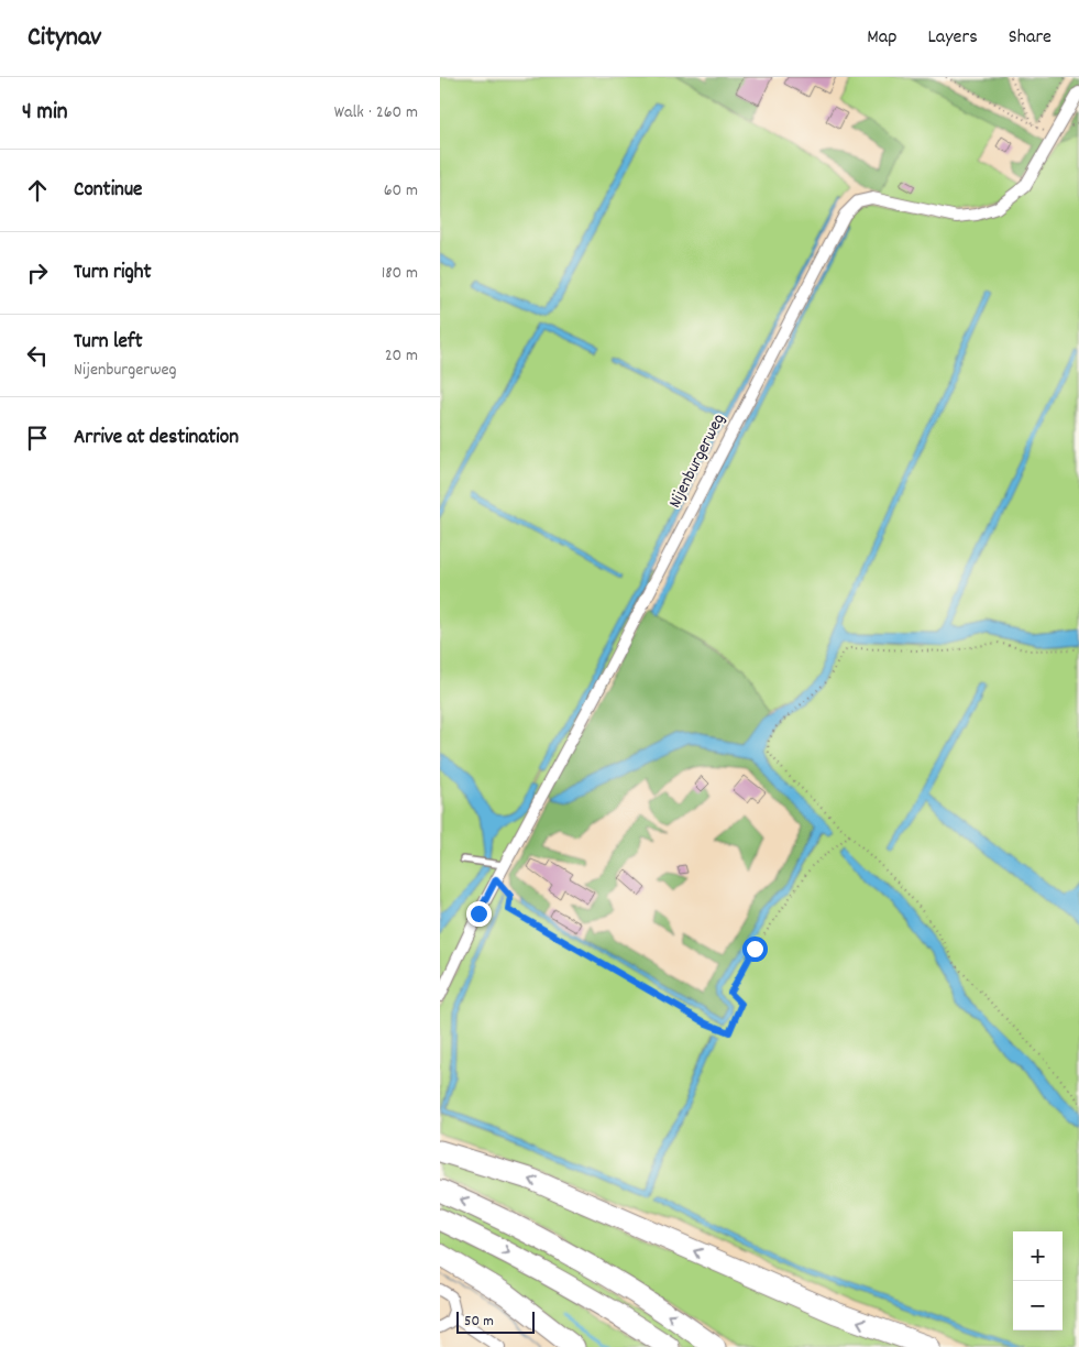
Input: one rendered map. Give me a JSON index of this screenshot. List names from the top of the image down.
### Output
{
  "streets": {
    "street": ["Nijenburgerweg"]
  },
  "scale_bar": "50 m",
  "page": {
    "header": "Citynav",
    "nav": ["Map", "Layers", "Share"],
    "heading": ["4 min", "Walk · 260 m"],
    "list": [
      ["Continue", "60 m"],
      ["Turn right", "180 m"],
      ["Turn left", "Nijenburgerweg", "20 m"],
      "Arrive at destination"
    ],
    "map_buttons": ["+", "−"],
    "scale": "50 m"
  }
}
